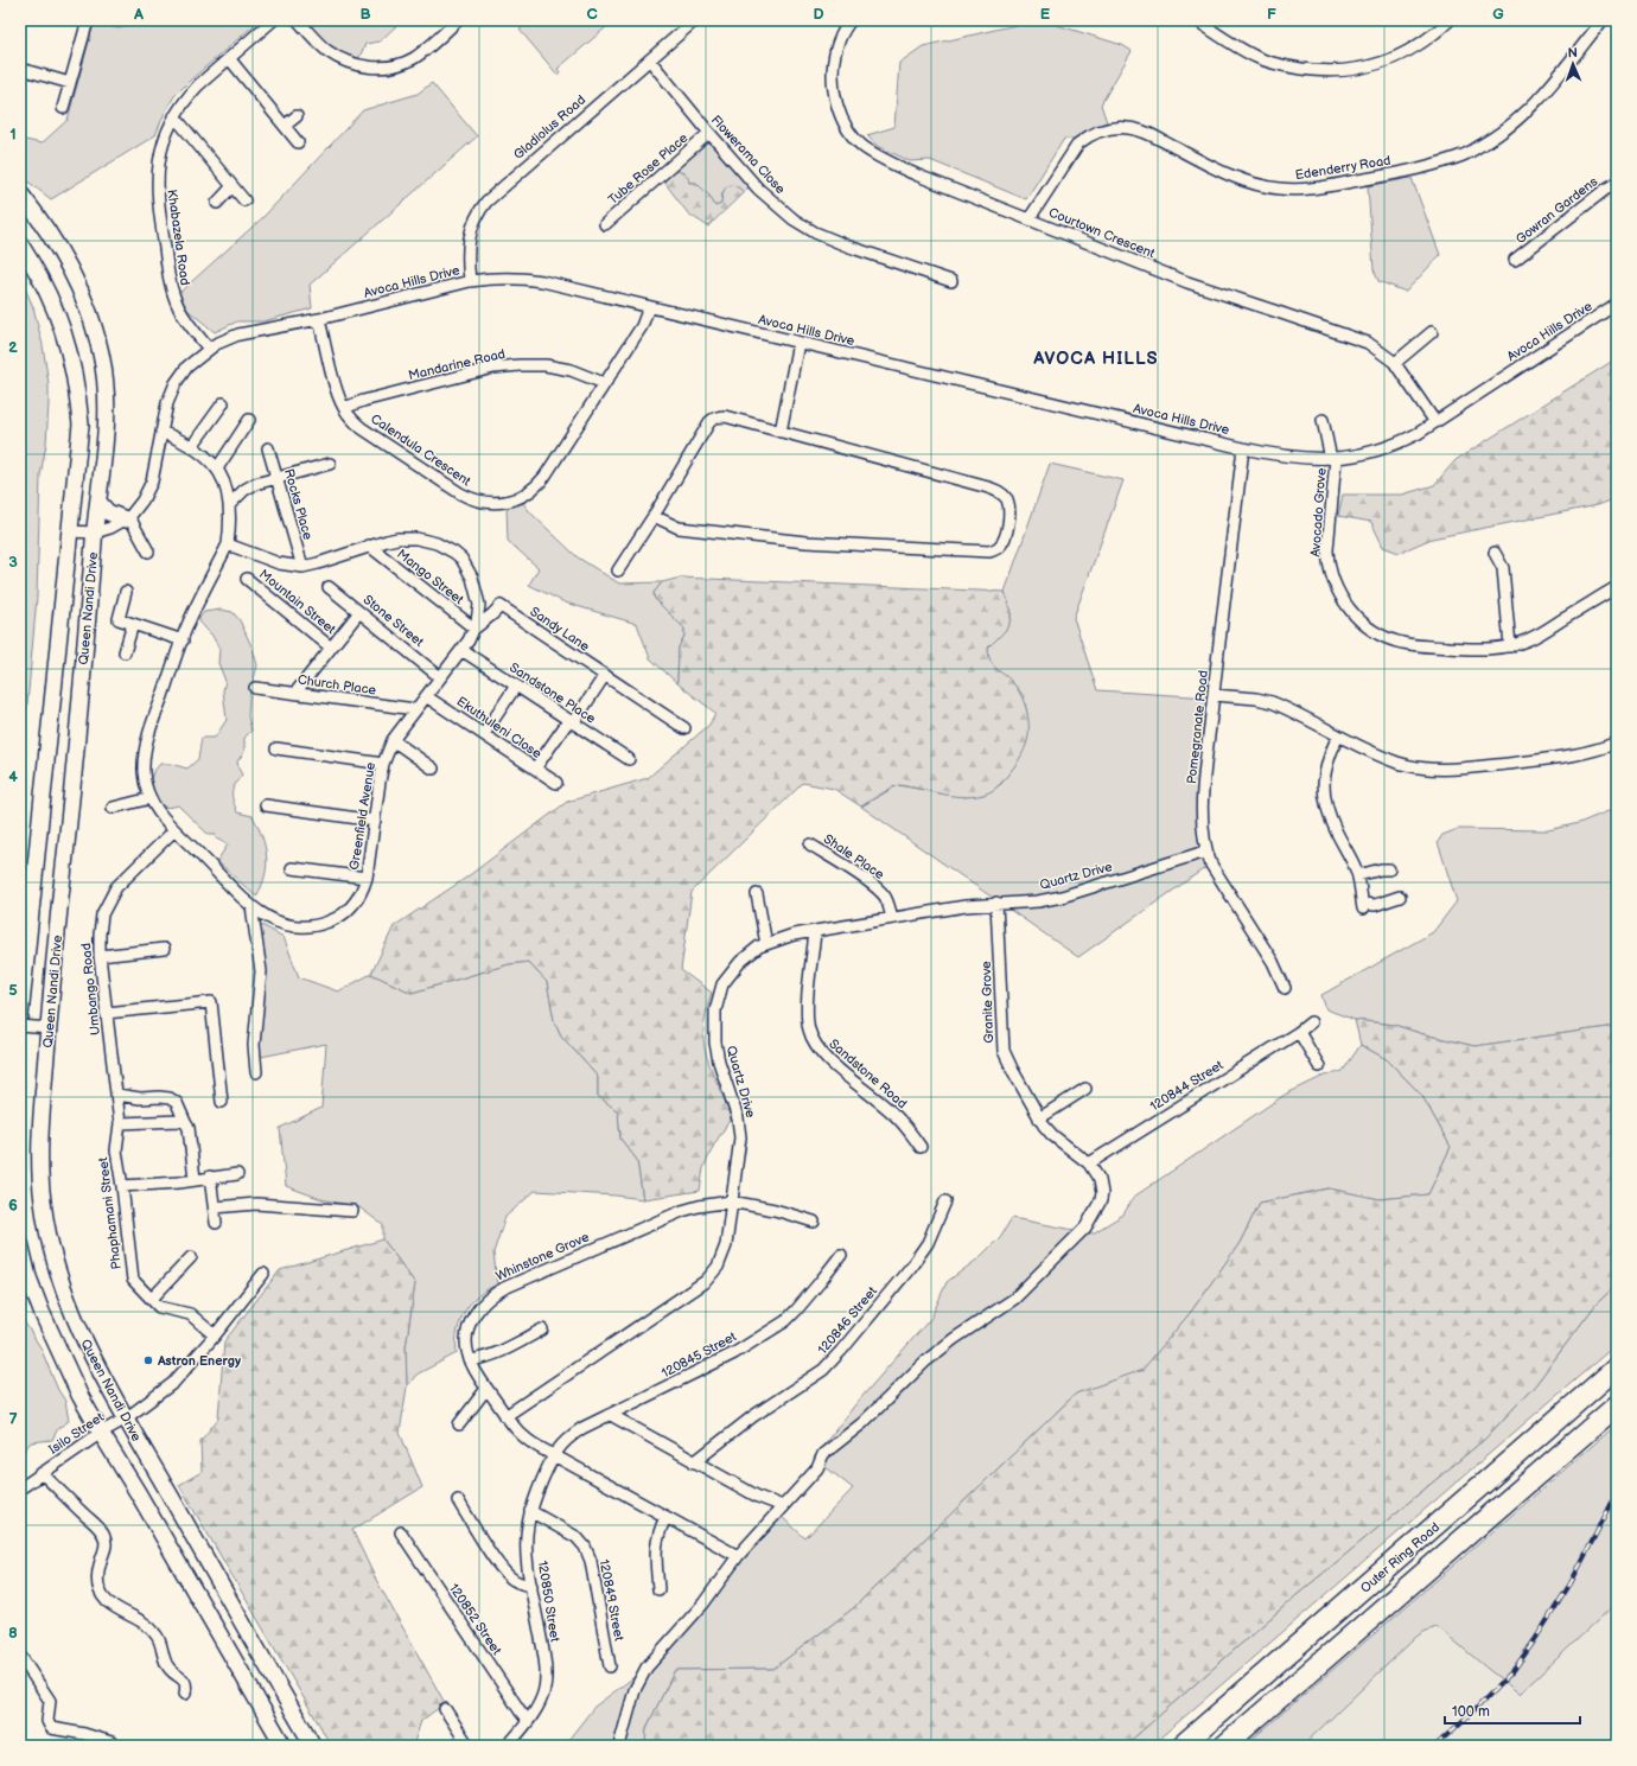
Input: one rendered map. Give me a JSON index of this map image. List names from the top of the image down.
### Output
{
  "streets": {
    "highway": ["Outer Ring Road"],
    "main road": ["Queen Nandi Drive"],
    "street": [
      "Gladiolus Road",
      "Flowerama Close",
      "Edenderry Road",
      "Tube Rose Place",
      "Gowran Gardens",
      "Courtown Crescent",
      "Khabazela Road",
      "Avoca Hills Drive",
      "Mandarine Road",
      "Calendula Crescent",
      "Rocks Place",
      "Avocado Grove",
      "Mango Street",
      "Mountain Street",
      "Stone Street",
      "Sandy Lane",
      "Church Place",
      "Sandstone Place",
      "Ekuthuleni Close",
      "Pomegranate Road",
      "Greenfield Avenue",
      "Shale Place",
      "Quartz Drive",
      "Umbango Road",
      "Granite Grove",
      "Sandstone Road",
      "120844 Street",
      "Phaphamani Street",
      "Whinstone Grove",
      "120846 Street",
      "120845 Street",
      "Isilo Street",
      "120849 Street",
      "120850 Street",
      "120852 Street"
    ]
  },
  "crossings": [
    ["Gladiolus Road", "Flowerama Close"],
    ["Gladiolus Road", "Avoca Hills Drive"],
    ["Flowerama Close", "Tube Rose Place"],
    ["Edenderry Road", "Courtown Crescent"],
    ["Courtown Crescent", "Avoca Hills Drive"],
    ["Khabazela Road", "Avoca Hills Drive"],
    ["Avoca Hills Drive", "Calendula Crescent"],
    ["Avoca Hills Drive", "Avocado Grove"],
    ["Avoca Hills Drive", "Queen Nandi Drive"],
    ["Avoca Hills Drive", "Pomegranate Road"],
    ["Avoca Hills Drive", "Greenfield Avenue"],
    ["Mandarine Road", "Calendula Crescent"],
    ["Rocks Place", "Greenfield Avenue"],
    ["Mango Street", "Sandy Lane"],
    ["Mango Street", "Greenfield Avenue"],
    ["Queen Nandi Drive", "Isilo Street"],
    ["Stone Street", "Greenfield Avenue"],
    ["Sandy Lane", "Greenfield Avenue"],
    ["Church Place", "Greenfield Avenue"],
    ["Sandstone Place", "Greenfield Avenue"],
    ["Ekuthuleni Close", "Greenfield Avenue"],
    ["Pomegranate Road", "Quartz Drive"],
    ["Greenfield Avenue", "Umbango Road"],
    ["Shale Place", "Quartz Drive"],
    ["Quartz Drive", "Granite Grove"],
    ["Quartz Drive", "Sandstone Road"],
    ["Quartz Drive", "Whinstone Grove"],
    ["Umbango Road", "Phaphamani Street"],
    ["Granite Grove", "120844 Street"],
    ["Phaphamani Street", "Isilo Street"],
    ["Whinstone Grove", "120845 Street"],
    ["Whinstone Grove", "120850 Street"],
    ["120845 Street", "120850 Street"],
    ["120849 Street", "120850 Street"],
    ["120850 Street", "120852 Street"]
  ],
  "districts": ["AVOCA HILLS"],
  "places": ["Astron Energy"],
  "scale_bar": "100 m",
  "north": "top",
  "grid": {
    "columns": [
      "A",
      "B",
      "C",
      "D",
      "E",
      "F",
      "G"
    ],
    "rows": [
      "1",
      "2",
      "3",
      "4",
      "5",
      "6",
      "7",
      "8"
    ]
  }
}
